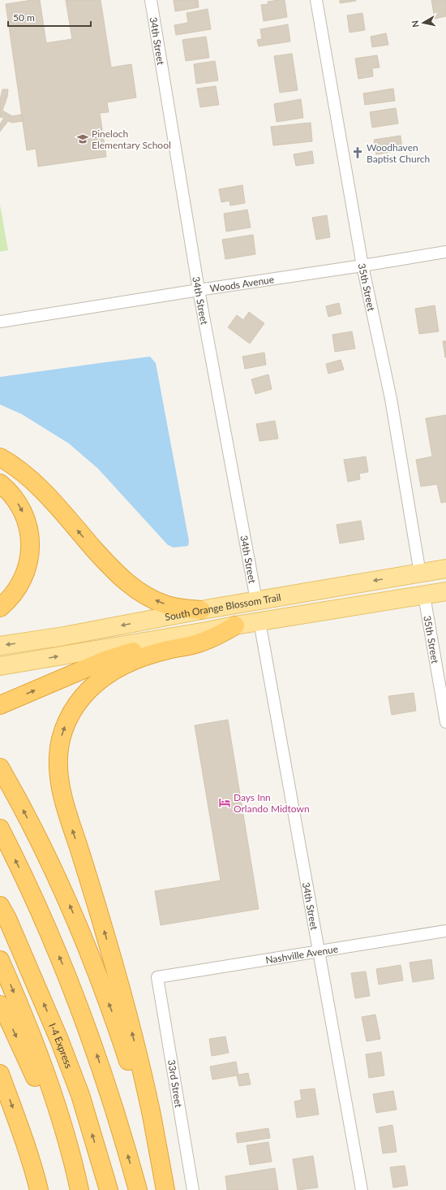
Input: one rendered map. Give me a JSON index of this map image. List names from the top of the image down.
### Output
{
  "streets": {
    "highway": ["I-4 Express"],
    "main road": ["South Orange Blossom Trail"],
    "street": [
      "34th Street",
      "Woods Avenue",
      "35th Street",
      "Nashville Avenue",
      "33rd Street"
    ]
  },
  "crossings": [
    ["34th Street", "Woods Avenue"],
    ["34th Street", "South Orange Blossom Trail"],
    ["34th Street", "Nashville Avenue"],
    ["Woods Avenue", "35th Street"],
    ["35th Street", "South Orange Blossom Trail"],
    ["Nashville Avenue", "33rd Street"]
  ],
  "places": {
    "school or university": ["Pineloch Elementary School"],
    "church": ["Woodhaven Baptist Church"],
    "hotel": ["Days Inn Orlando Midtown"]
  },
  "scale_bar": "50 m",
  "north": "left"
}
